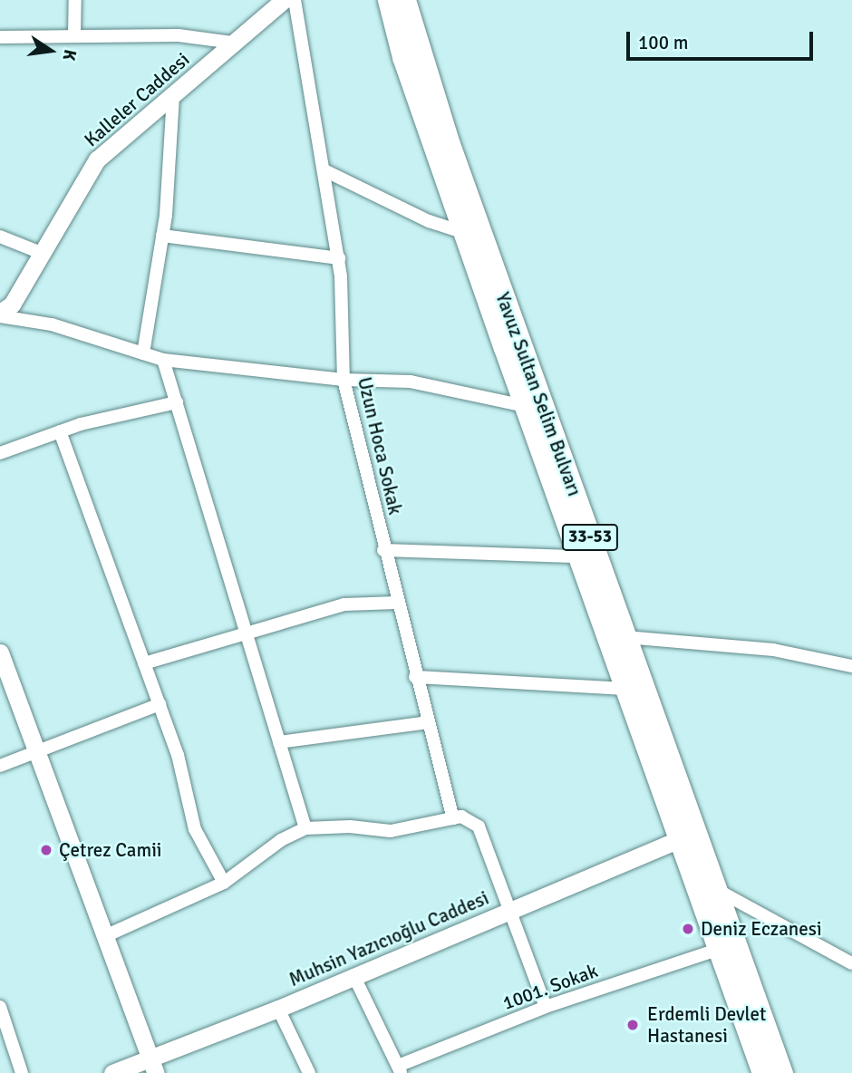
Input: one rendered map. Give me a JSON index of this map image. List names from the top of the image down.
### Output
{
  "streets": {
    "main road": ["Yavuz Sultan Selim Bulvarı", "33-53"],
    "street": [
      "Kalleler Caddesi",
      "Uzun Hoca Sokak",
      "Muhsin Yazıcıoğlu Caddesi",
      "1001. Sokak"
    ]
  },
  "crossings": [
    ["Yavuz Sultan Selim Bulvarı", "Muhsin Yazıcıoğlu Caddesi"],
    ["Yavuz Sultan Selim Bulvarı", "1001. Sokak"]
  ],
  "places": ["Çetrez Camii", "Deniz Eczanesi", "Erdemli Devlet Hastanesi"],
  "scale_bar": "100 m",
  "north": "right"
}
